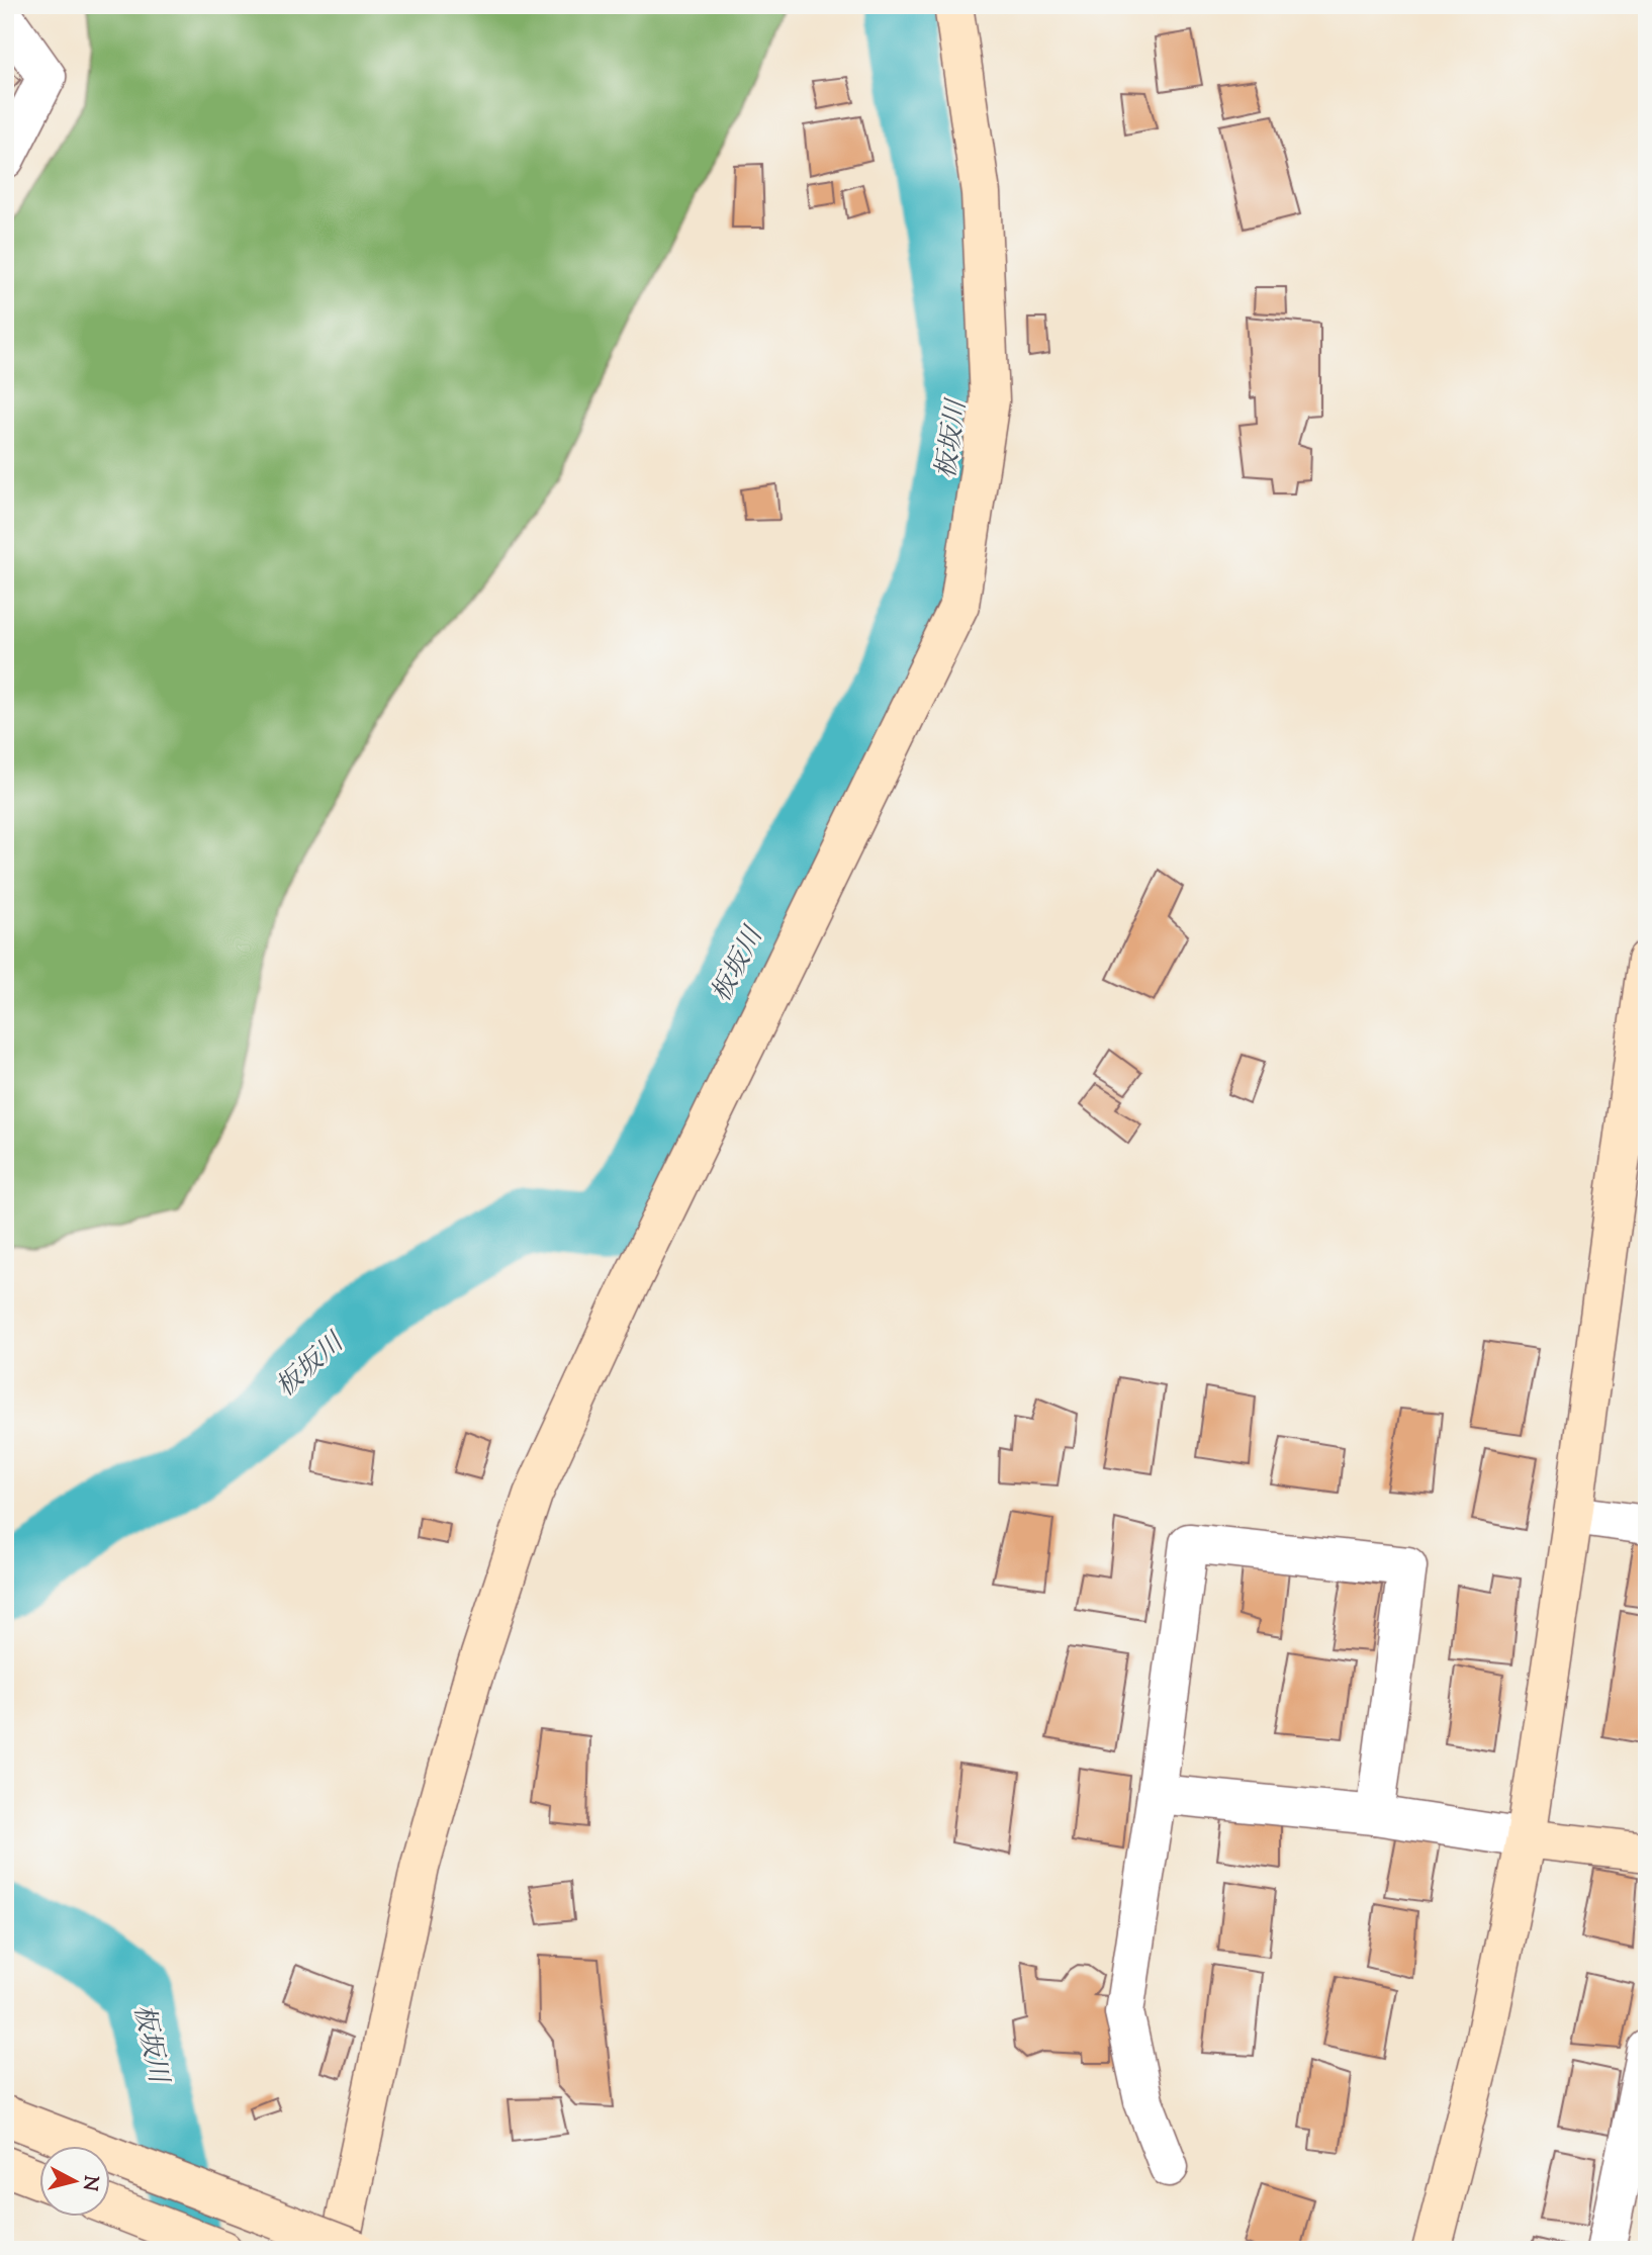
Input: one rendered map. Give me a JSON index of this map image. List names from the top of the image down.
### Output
{
  "water": ["板坂川"],
  "north": "right"
}
